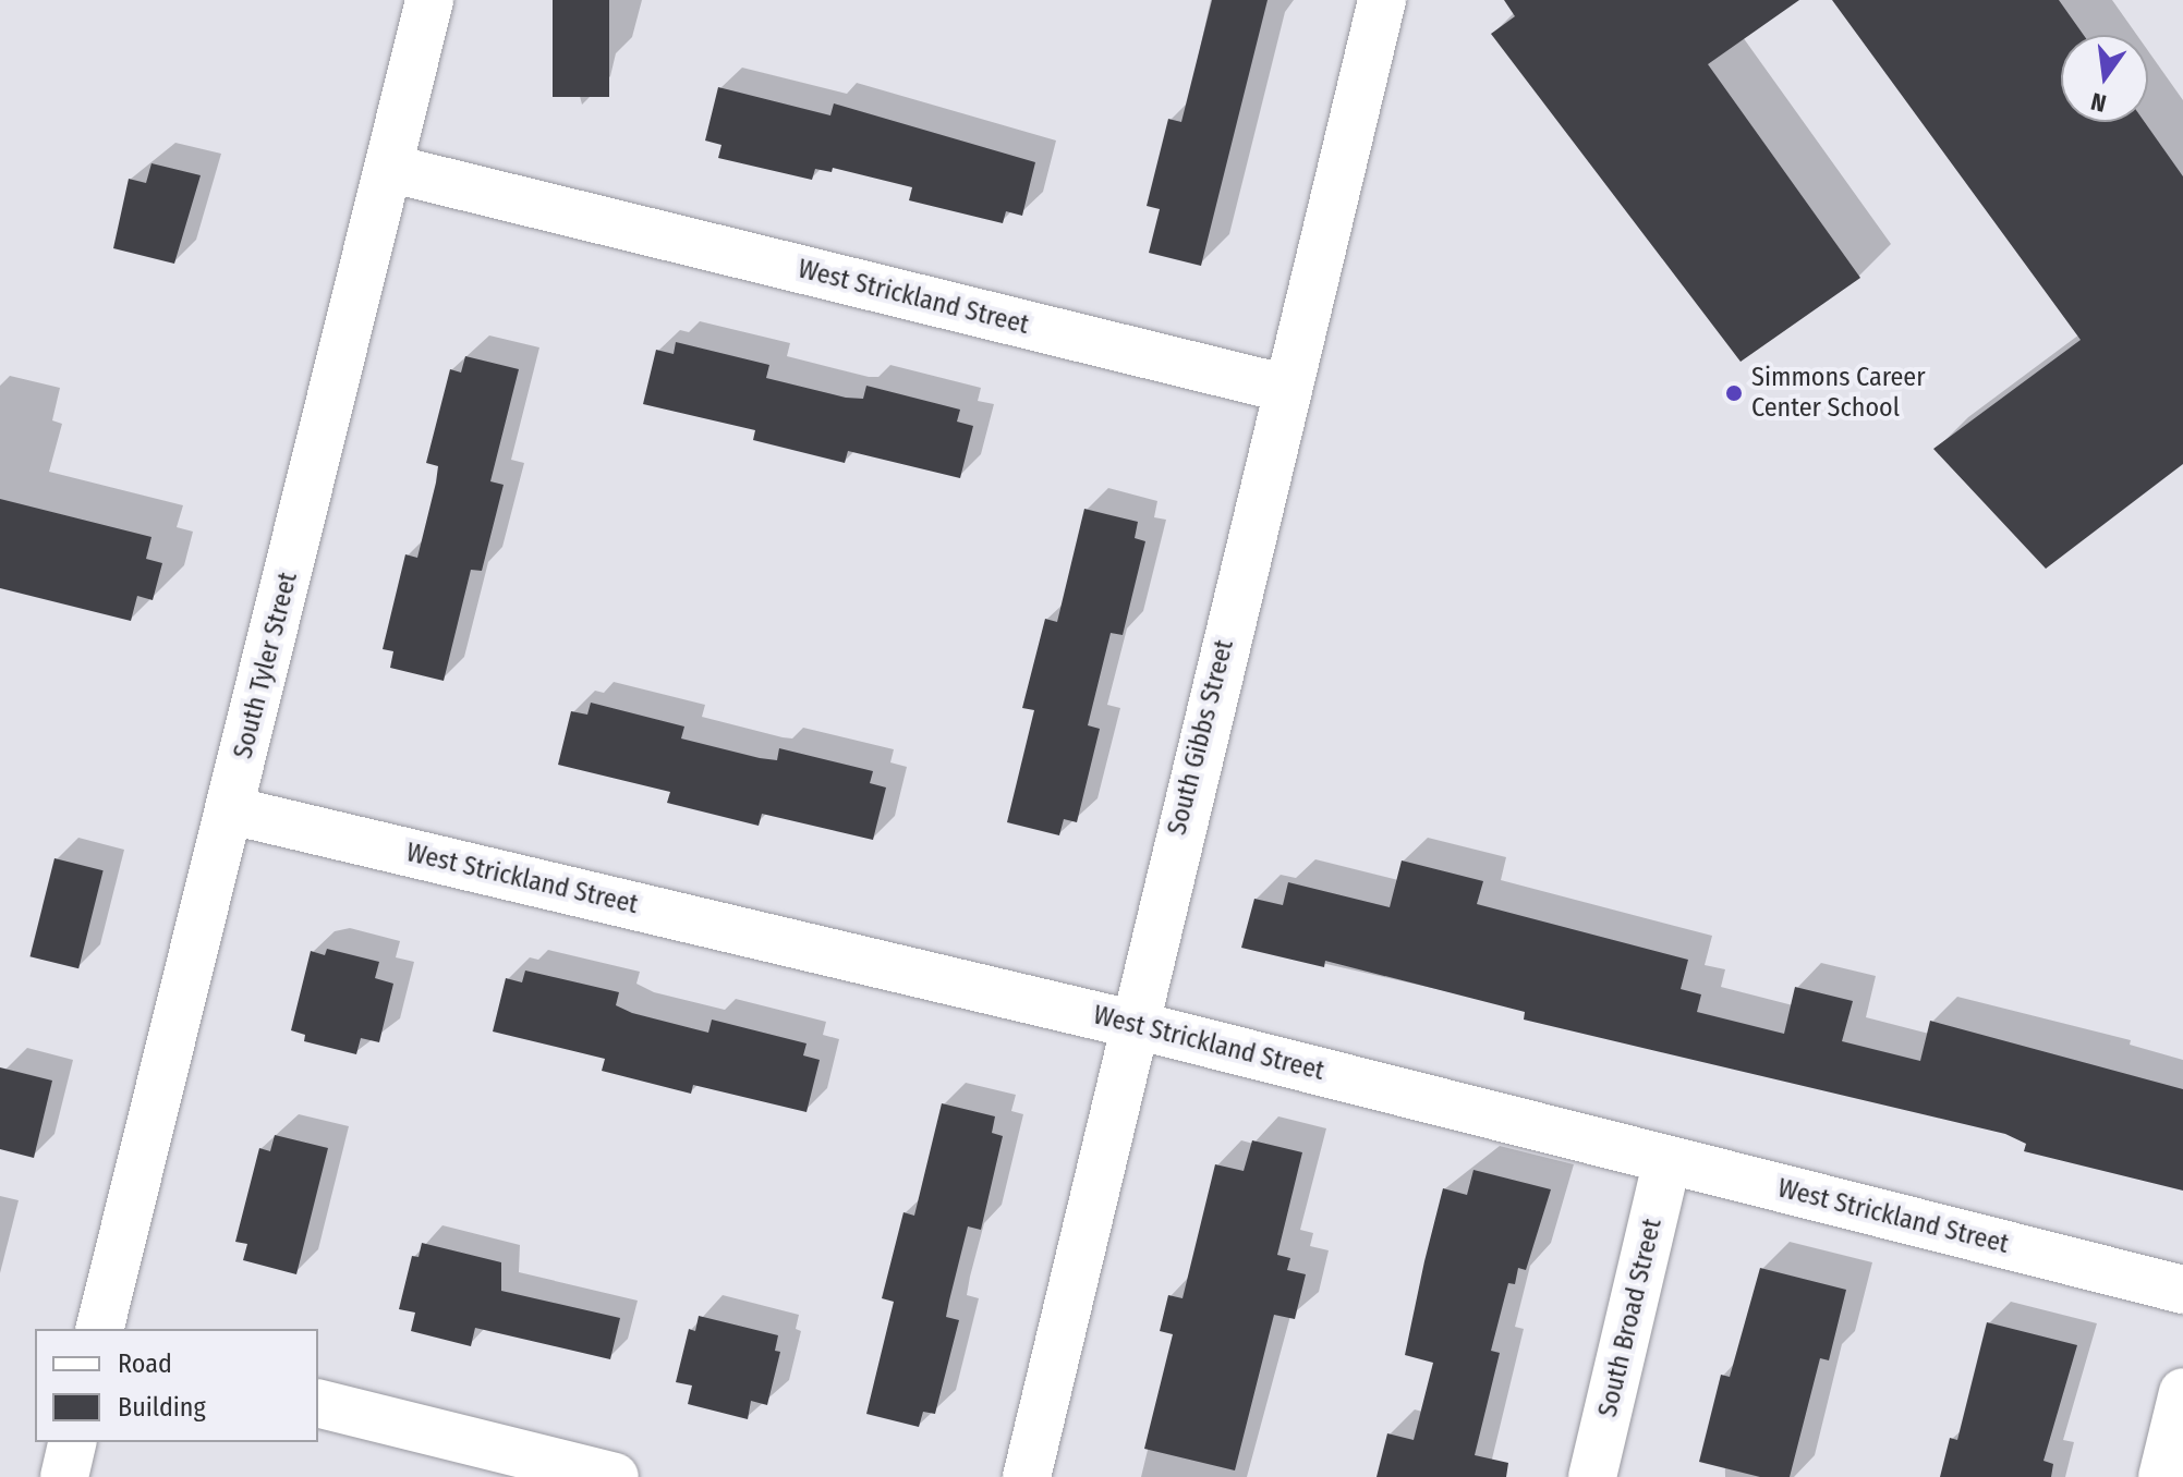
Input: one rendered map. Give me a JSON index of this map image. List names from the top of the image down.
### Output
{
  "streets": {
    "street": [
      "West Strickland Street",
      "South Tyler Street",
      "South Gibbs Street",
      "South Broad Street"
    ]
  },
  "crossings": [
    ["West Strickland Street", "South Tyler Street"],
    ["West Strickland Street", "South Gibbs Street"],
    ["West Strickland Street", "South Broad Street"]
  ],
  "places": ["Simmons Career Center School"],
  "legend": ["Road", "Building"],
  "north": "bottom"
}
